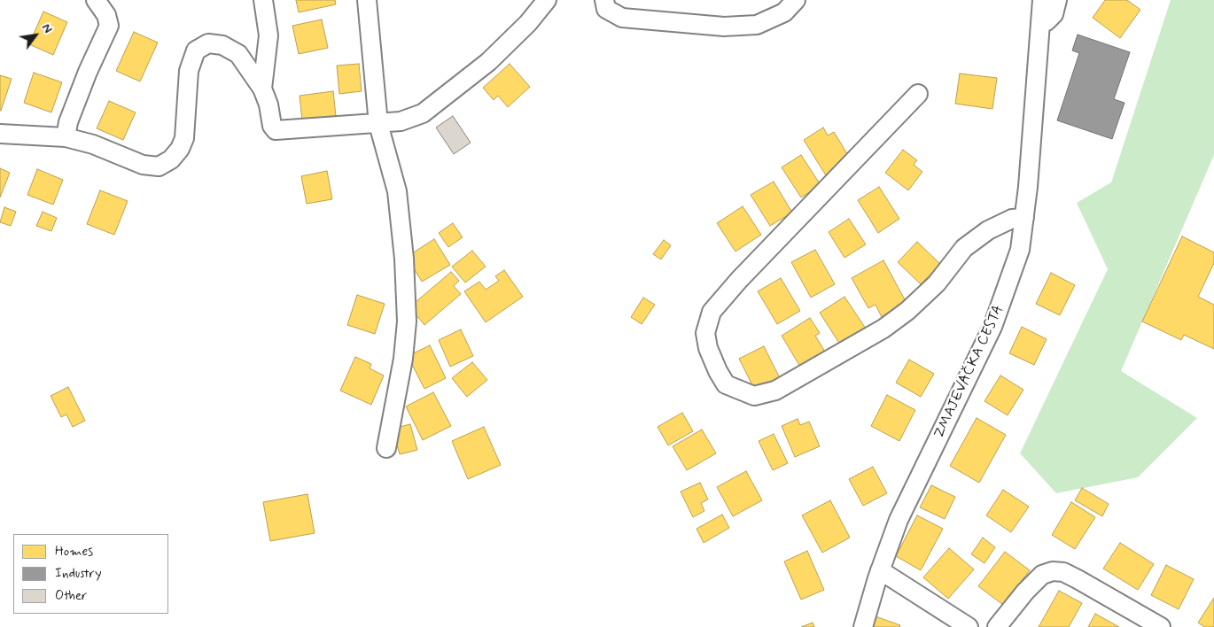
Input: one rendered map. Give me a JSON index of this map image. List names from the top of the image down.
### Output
{
  "streets": {
    "street": ["ZMAJEVAČKA CESTA"]
  },
  "legend": ["Homes", "Industry", "Other"],
  "north": "top right"
}
